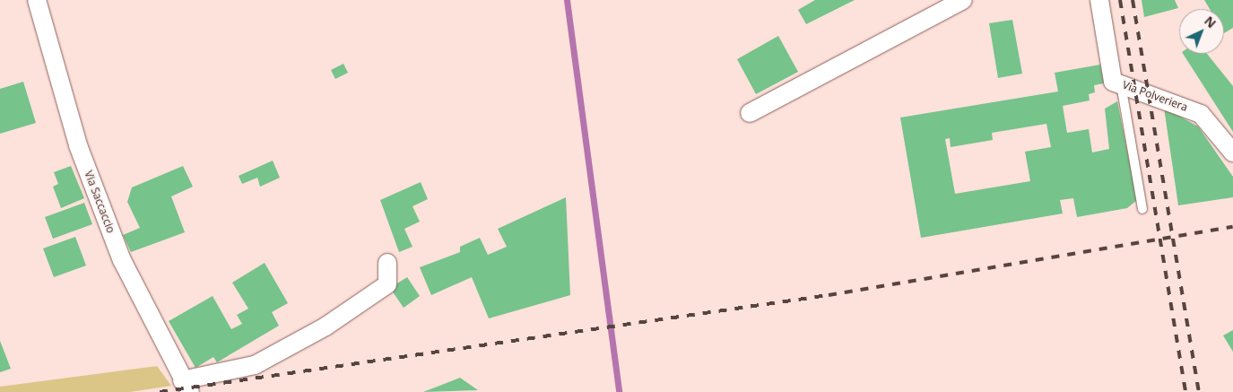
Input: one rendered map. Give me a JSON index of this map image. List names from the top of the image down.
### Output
{
  "streets": {
    "street": ["Via Polveriera", "Via Saccaccio"]
  },
  "north": "top right"
}
